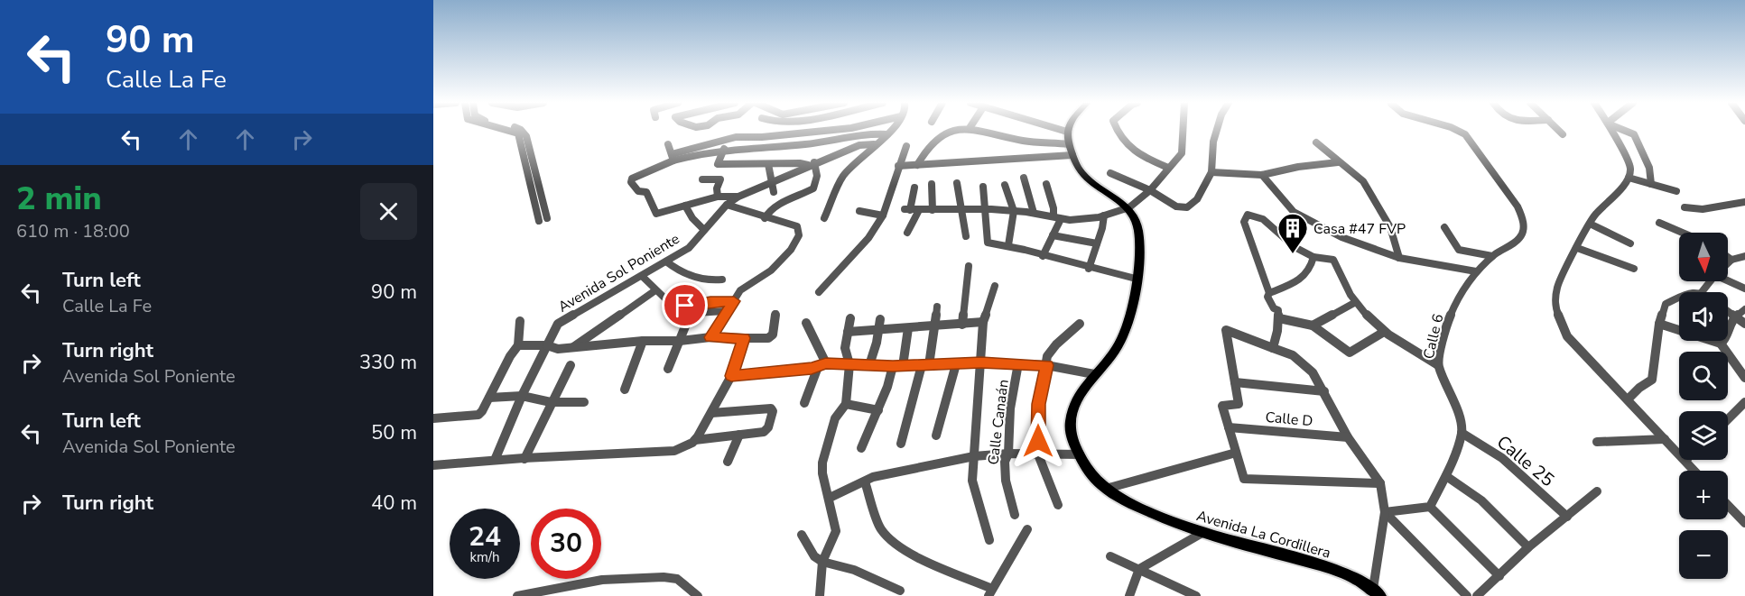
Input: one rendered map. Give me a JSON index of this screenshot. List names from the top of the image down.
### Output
{
  "streets": {
    "main road": ["Avenida La Cordillera"],
    "street": [
      "Avenida Sol Poniente",
      "Calle 6",
      "Calle D",
      "Calle Canaán",
      "Calle 25"
    ]
  },
  "crossings": [
    ["Calle 6", "Calle 25"]
  ],
  "places": {
    "building": ["Casa #47 FVP"]
  },
  "north": "bottom",
  "page": {
    "turn": ["90 m", "Calle La Fe"],
    "heading": ["2 min", "610 m · 18:00"],
    "map_buttons": ["+", "−"],
    "list": [
      {
        "name": "Turn left",
        "note": "Calle La Fe",
        "value": "90 m"
      },
      {
        "name": "Turn right",
        "note": "Avenida Sol Poniente",
        "value": "330 m"
      },
      {
        "name": "Turn left",
        "note": "Avenida Sol Poniente",
        "value": "50 m"
      },
      {
        "name": "Turn right",
        "value": "40 m"
      }
    ],
    "speed": "24 km/h",
    "limit": "30"
  }
}
